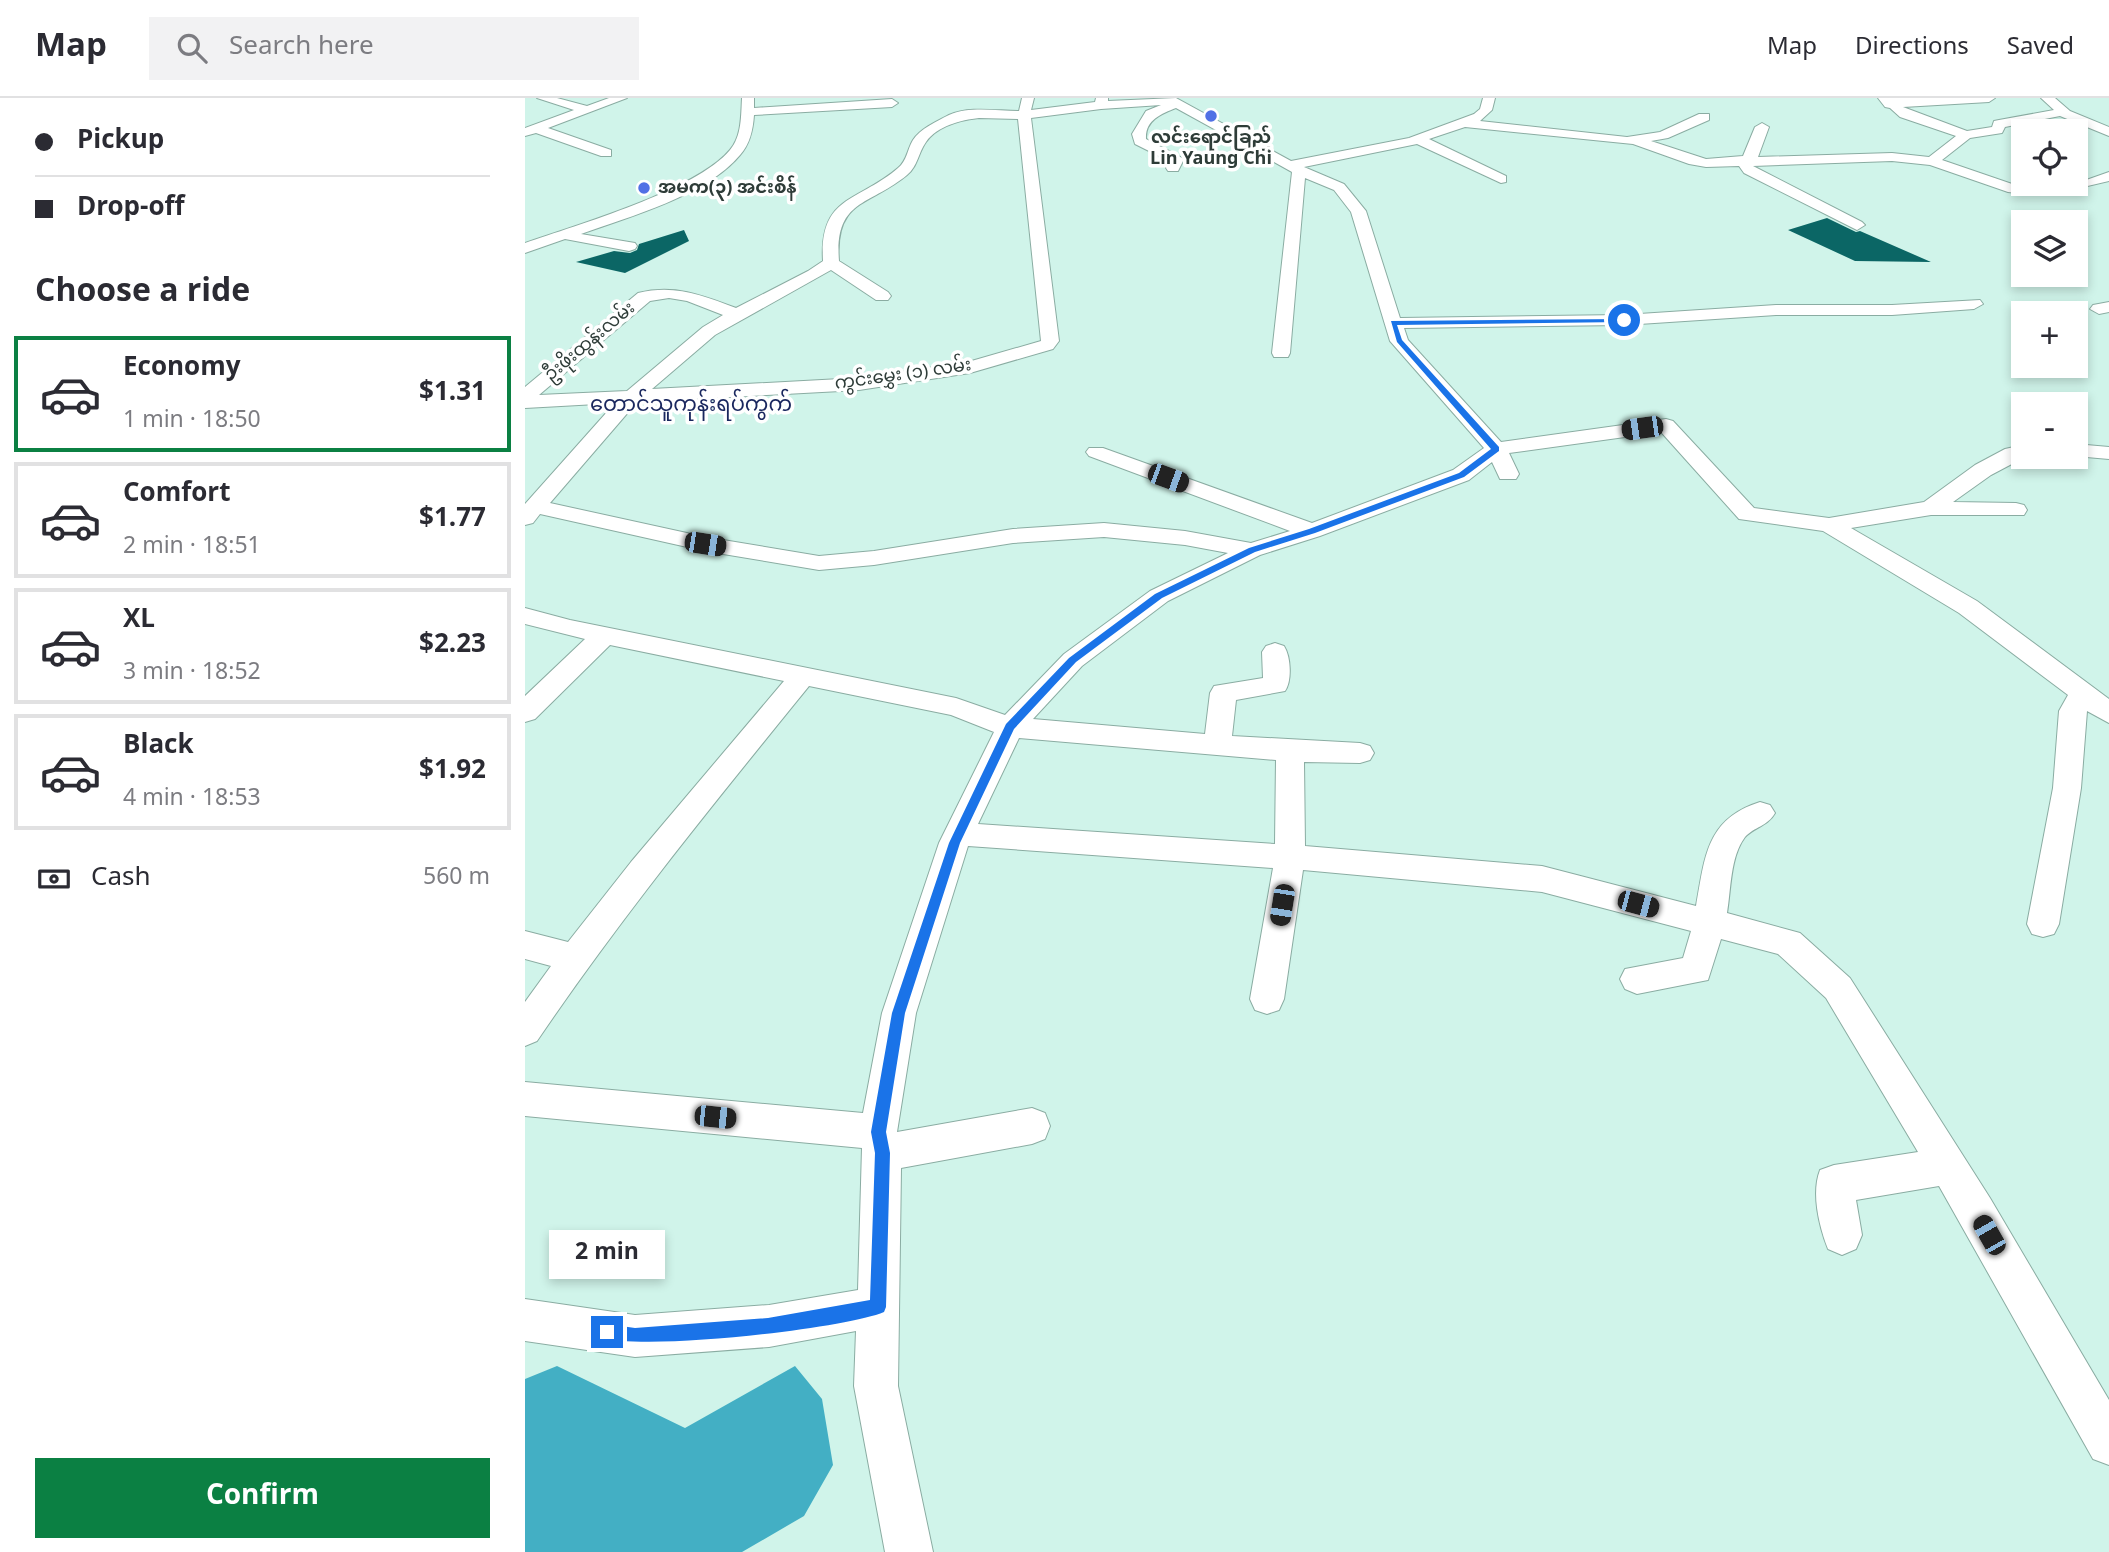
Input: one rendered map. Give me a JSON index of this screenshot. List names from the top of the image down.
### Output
{
  "streets": {
    "street": ["ဦးဖိုးထွန်းလမ်း", "ကွင်းမွှေး (၁) လမ်း"]
  },
  "crossings": [
    ["ဦးဖိုးထွန်းလမ်း", "ကွင်းမွှေး (၁) လမ်း"]
  ],
  "districts": ["တောင်သူကုန်းရပ်ကွက်"],
  "places": ["လင်းရောင်ခြည် Lin Yaung Chi", "အမက(၃) အင်းစိန်"],
  "page": {
    "header": "Map",
    "search": "Search here",
    "nav": ["Map", "Directions", "Saved"],
    "banner": ["Pickup", "Drop-off"],
    "map_buttons": ["+", "−"],
    "heading": "Choose a ride",
    "list": [
      {
        "name": "Economy",
        "note": "1 min · 18:50",
        "value": "$1.31"
      },
      {
        "name": "Comfort",
        "note": "2 min · 18:51",
        "value": "$1.77"
      },
      {
        "name": "XL",
        "note": "3 min · 18:52",
        "value": "$2.23"
      },
      {
        "name": "Black",
        "note": "4 min · 18:53",
        "value": "$1.92"
      }
    ],
    "pay": ["Cash", "560 m"],
    "bubble": "2 min",
    "buttons": "Confirm"
  }
}
